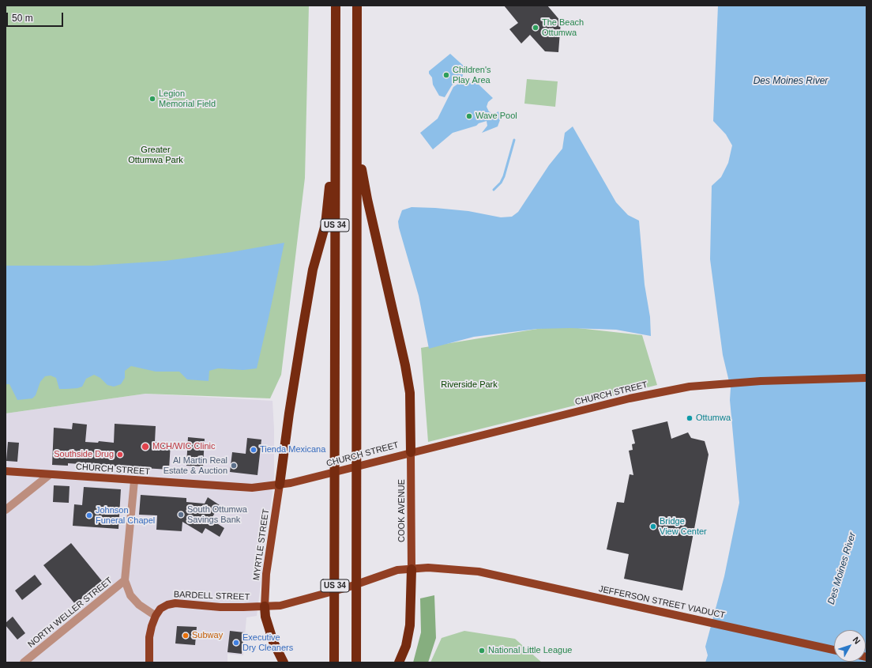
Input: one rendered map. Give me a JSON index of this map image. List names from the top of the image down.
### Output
{
  "streets": {
    "highway": ["US 34"],
    "main road": [
      "CHURCH STREET",
      "COOK AVENUE",
      "MYRTLE STREET",
      "BARDELL STREET",
      "JEFFERSON STREET VIADUCT"
    ],
    "street": ["NORTH WELLER STREET"]
  },
  "crossings": [
    ["CHURCH STREET", "COOK AVENUE"],
    ["CHURCH STREET", "MYRTLE STREET"],
    ["CHURCH STREET", "NORTH WELLER STREET"],
    ["COOK AVENUE", "BARDELL STREET"],
    ["COOK AVENUE", "JEFFERSON STREET VIADUCT"],
    ["MYRTLE STREET", "BARDELL STREET"],
    ["BARDELL STREET", "JEFFERSON STREET VIADUCT"]
  ],
  "water": ["Des Moines River"],
  "parks": ["Greater Ottumwa Park", "Riverside Park"],
  "places": [
    "The Beach Ottumwa",
    "Children's Play Area",
    "Legion Memorial Field",
    "Wave Pool",
    "Ottumwa",
    "MCH/WIC Clinic",
    "Tienda Mexicana",
    "Southside Drug",
    "Al Martin Real Estate & Auction",
    "South Ottumwa Savings Bank",
    "Johnson Funeral Chapel",
    "Bridge View Center",
    "Subway",
    "Executive Dry Cleaners",
    "National Little League"
  ],
  "scale_bar": "50 m",
  "north": "top right"
}
